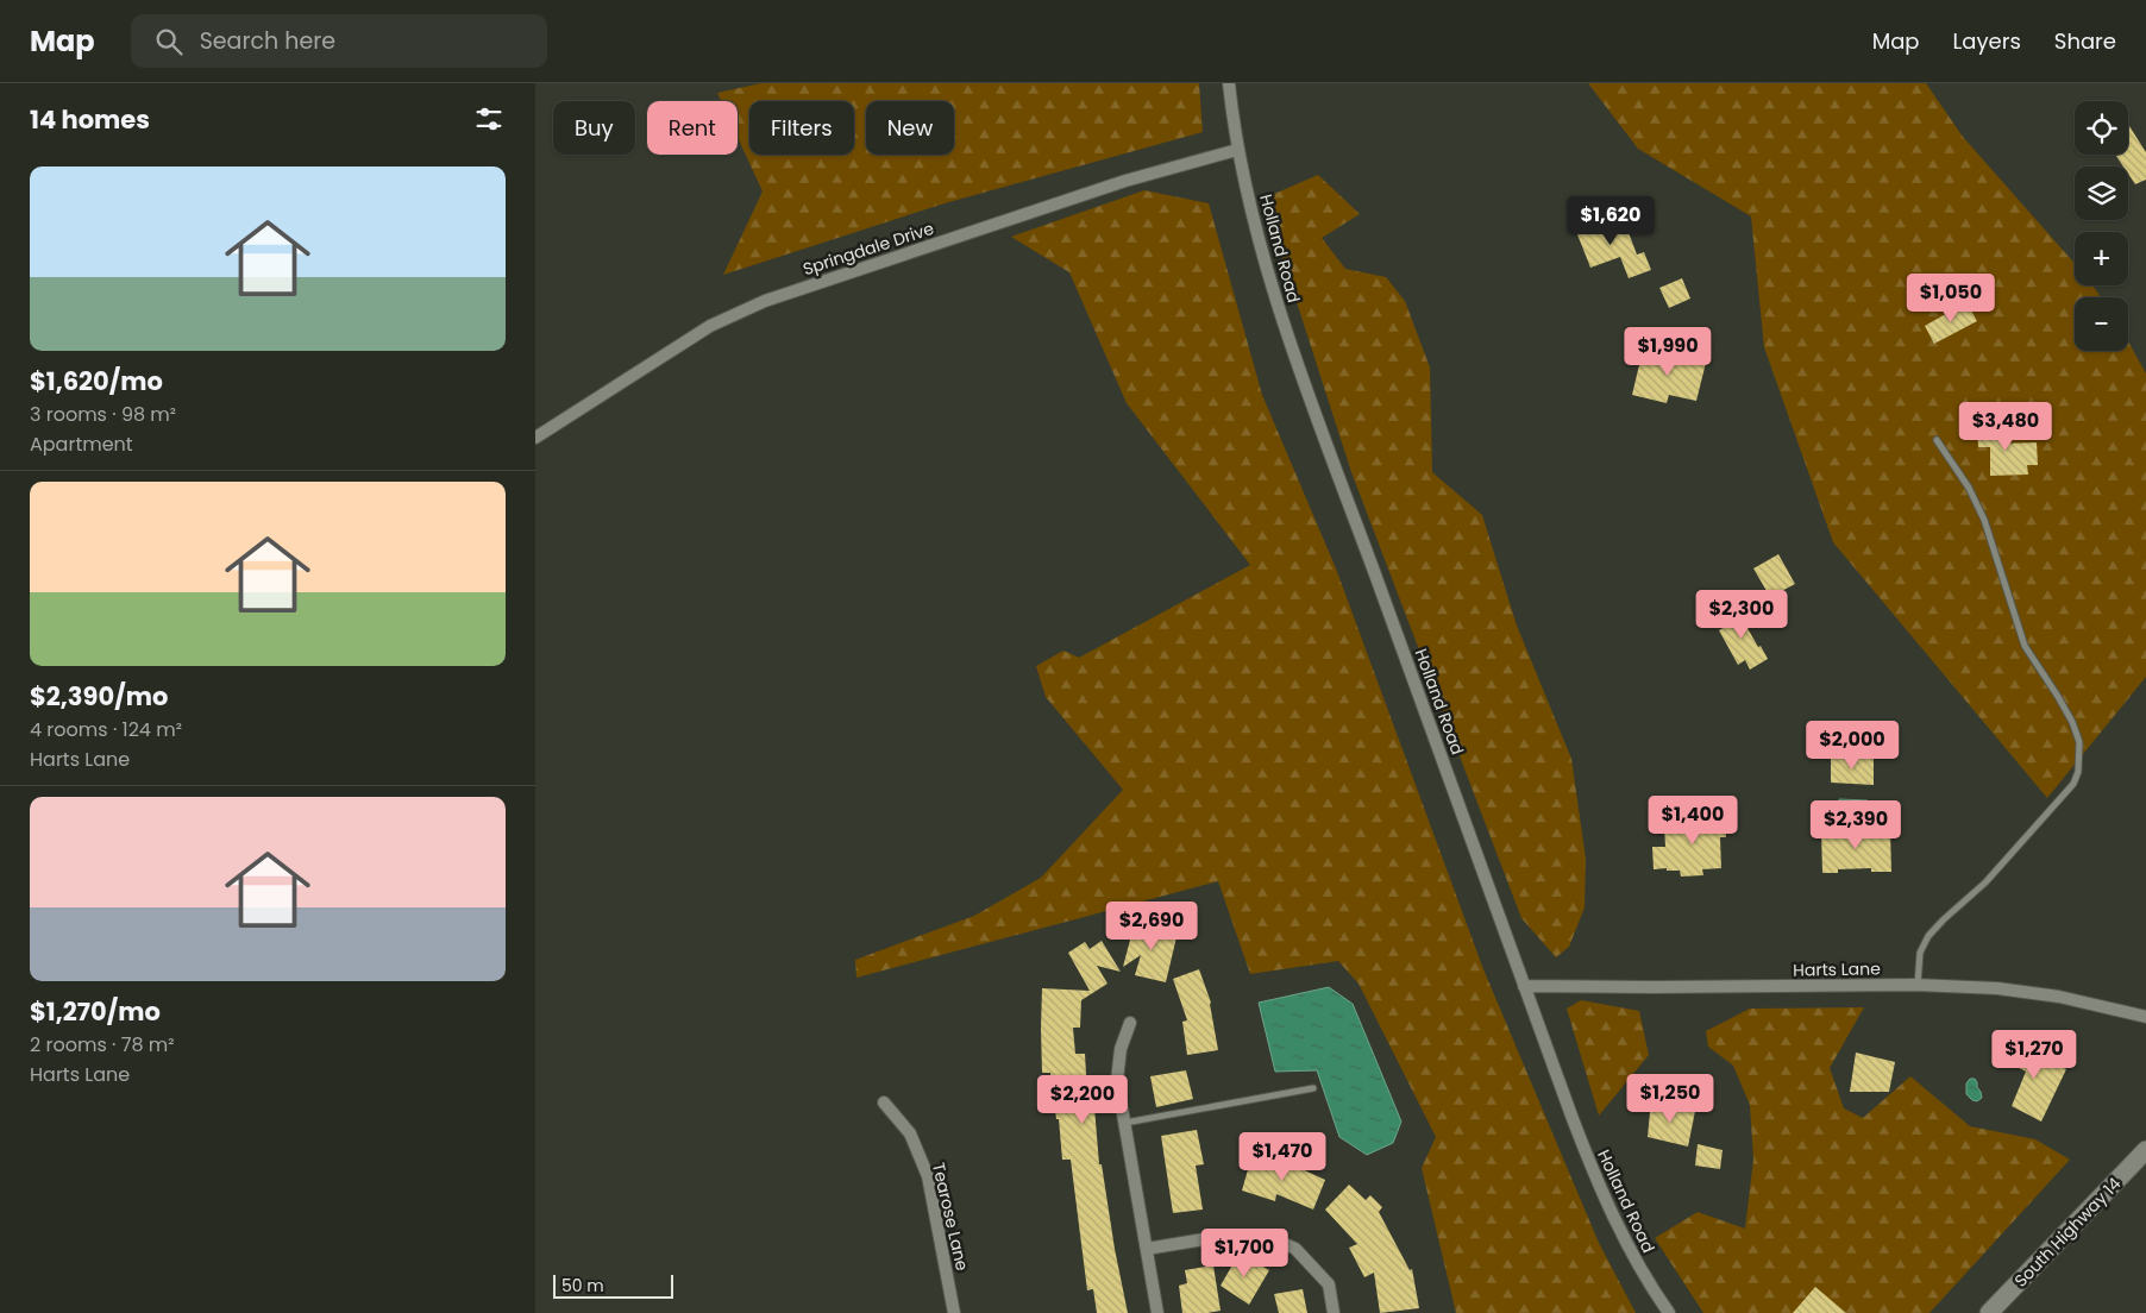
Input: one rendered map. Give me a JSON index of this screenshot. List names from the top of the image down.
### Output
{
  "streets": {
    "main road": ["South Highway 14"],
    "street": [
      "Springdale Drive",
      "Holland Road",
      "Harts Lane",
      "Tearose Lane"
    ]
  },
  "crossings": [
    ["Springdale Drive", "Holland Road"],
    ["Holland Road", "Harts Lane"]
  ],
  "scale_bar": "50 m",
  "page": {
    "header": "Map",
    "search": "Search here",
    "nav": ["Map", "Layers", "Share"],
    "heading": "14 homes",
    "map_buttons": ["+", "−"],
    "chip": [
      "Buy",
      "Rent",
      "Filters",
      "New"
    ],
    "list": [
      {
        "name": "$1,620/mo",
        "note": "3 rooms · 98 m² · Apartment"
      },
      {
        "name": "$2,390/mo",
        "note": "4 rooms · 124 m² · Harts Lane"
      },
      {
        "name": "$1,270/mo",
        "note": "2 rooms · 78 m² · Harts Lane"
      }
    ],
    "price": [
      "$1,620",
      "$1,050",
      "$1,990",
      "$3,480",
      "$2,300",
      "$2,000",
      "$1,400",
      "$2,390",
      "$2,690",
      "$1,270",
      "$1,250",
      "$2,200",
      "$1,470",
      "$1,700"
    ],
    "scale": "50 m"
  }
}
